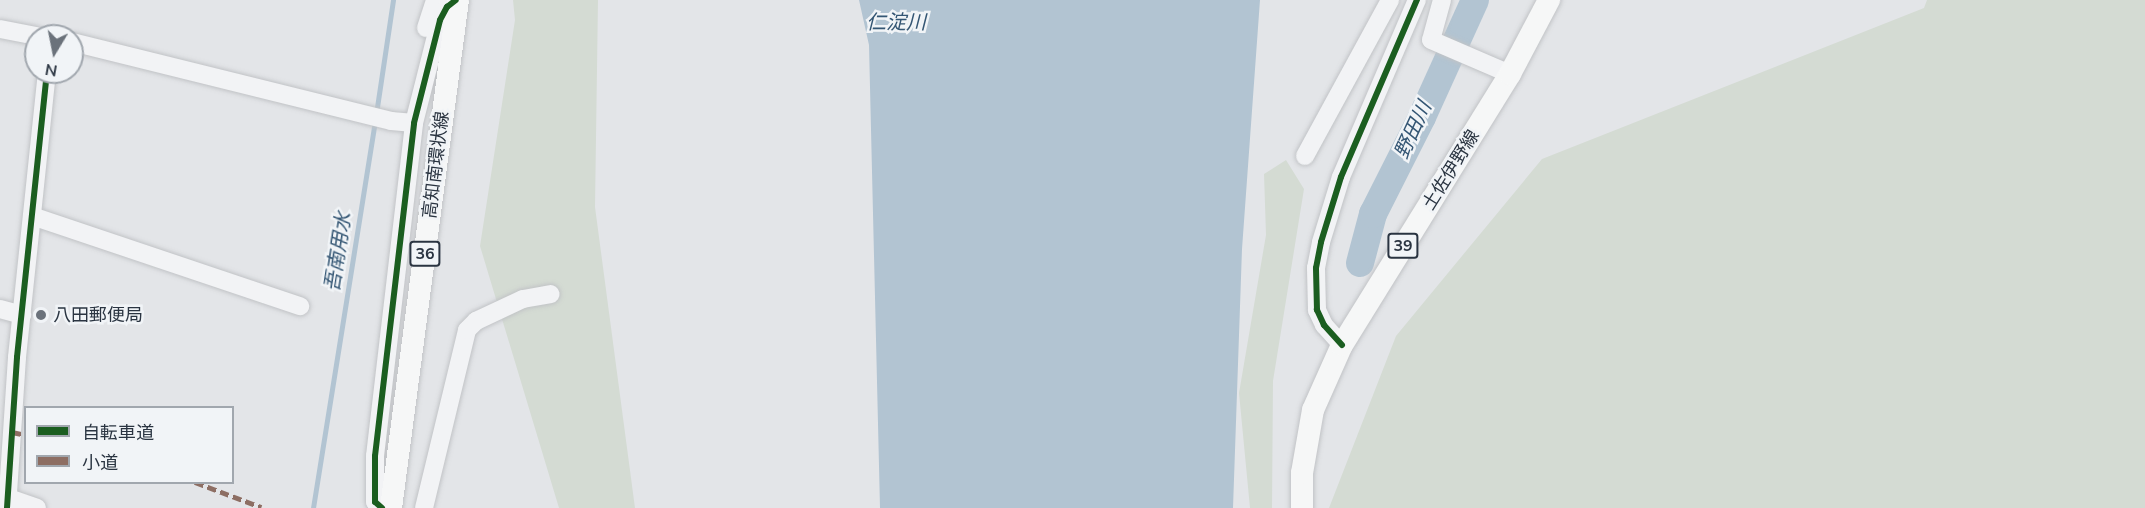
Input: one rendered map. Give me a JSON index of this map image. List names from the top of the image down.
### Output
{
  "streets": {
    "main road": [
      "高知南環状線",
      "土佐伊野線",
      "39",
      "36"
    ]
  },
  "water": ["仁淀川", "野田川", "吾南用水"],
  "places": ["八田郵便局"],
  "legend": ["自転車道", "小道"],
  "north": "bottom"
}
